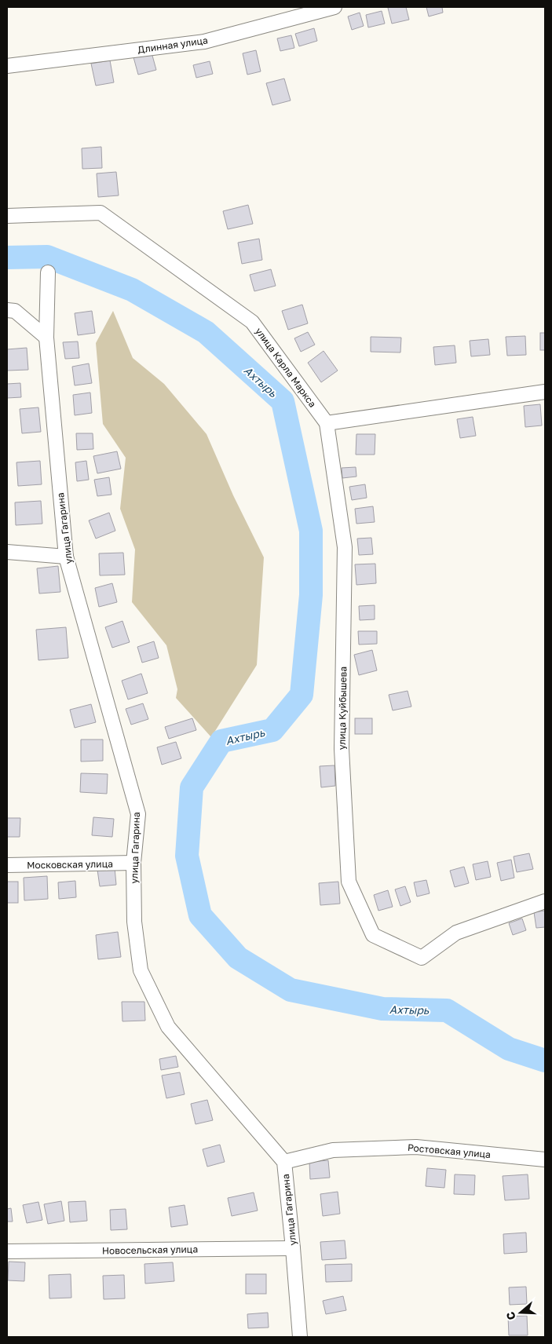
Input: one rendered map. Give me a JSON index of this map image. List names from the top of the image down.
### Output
{
  "streets": {
    "street": [
      "Длинная улица",
      "улица Карла Маркса",
      "улица Гагарина",
      "улица Куйбышева",
      "Московская улица",
      "Ростовская улица",
      "Новосельская улица"
    ]
  },
  "crossings": [
    ["улица Карла Маркса", "улица Куйбышева"],
    ["улица Гагарина", "Московская улица"],
    ["улица Гагарина", "Ростовская улица"],
    ["улица Гагарина", "Новосельская улица"]
  ],
  "water": ["Ахтырь"],
  "north": "left"
}
